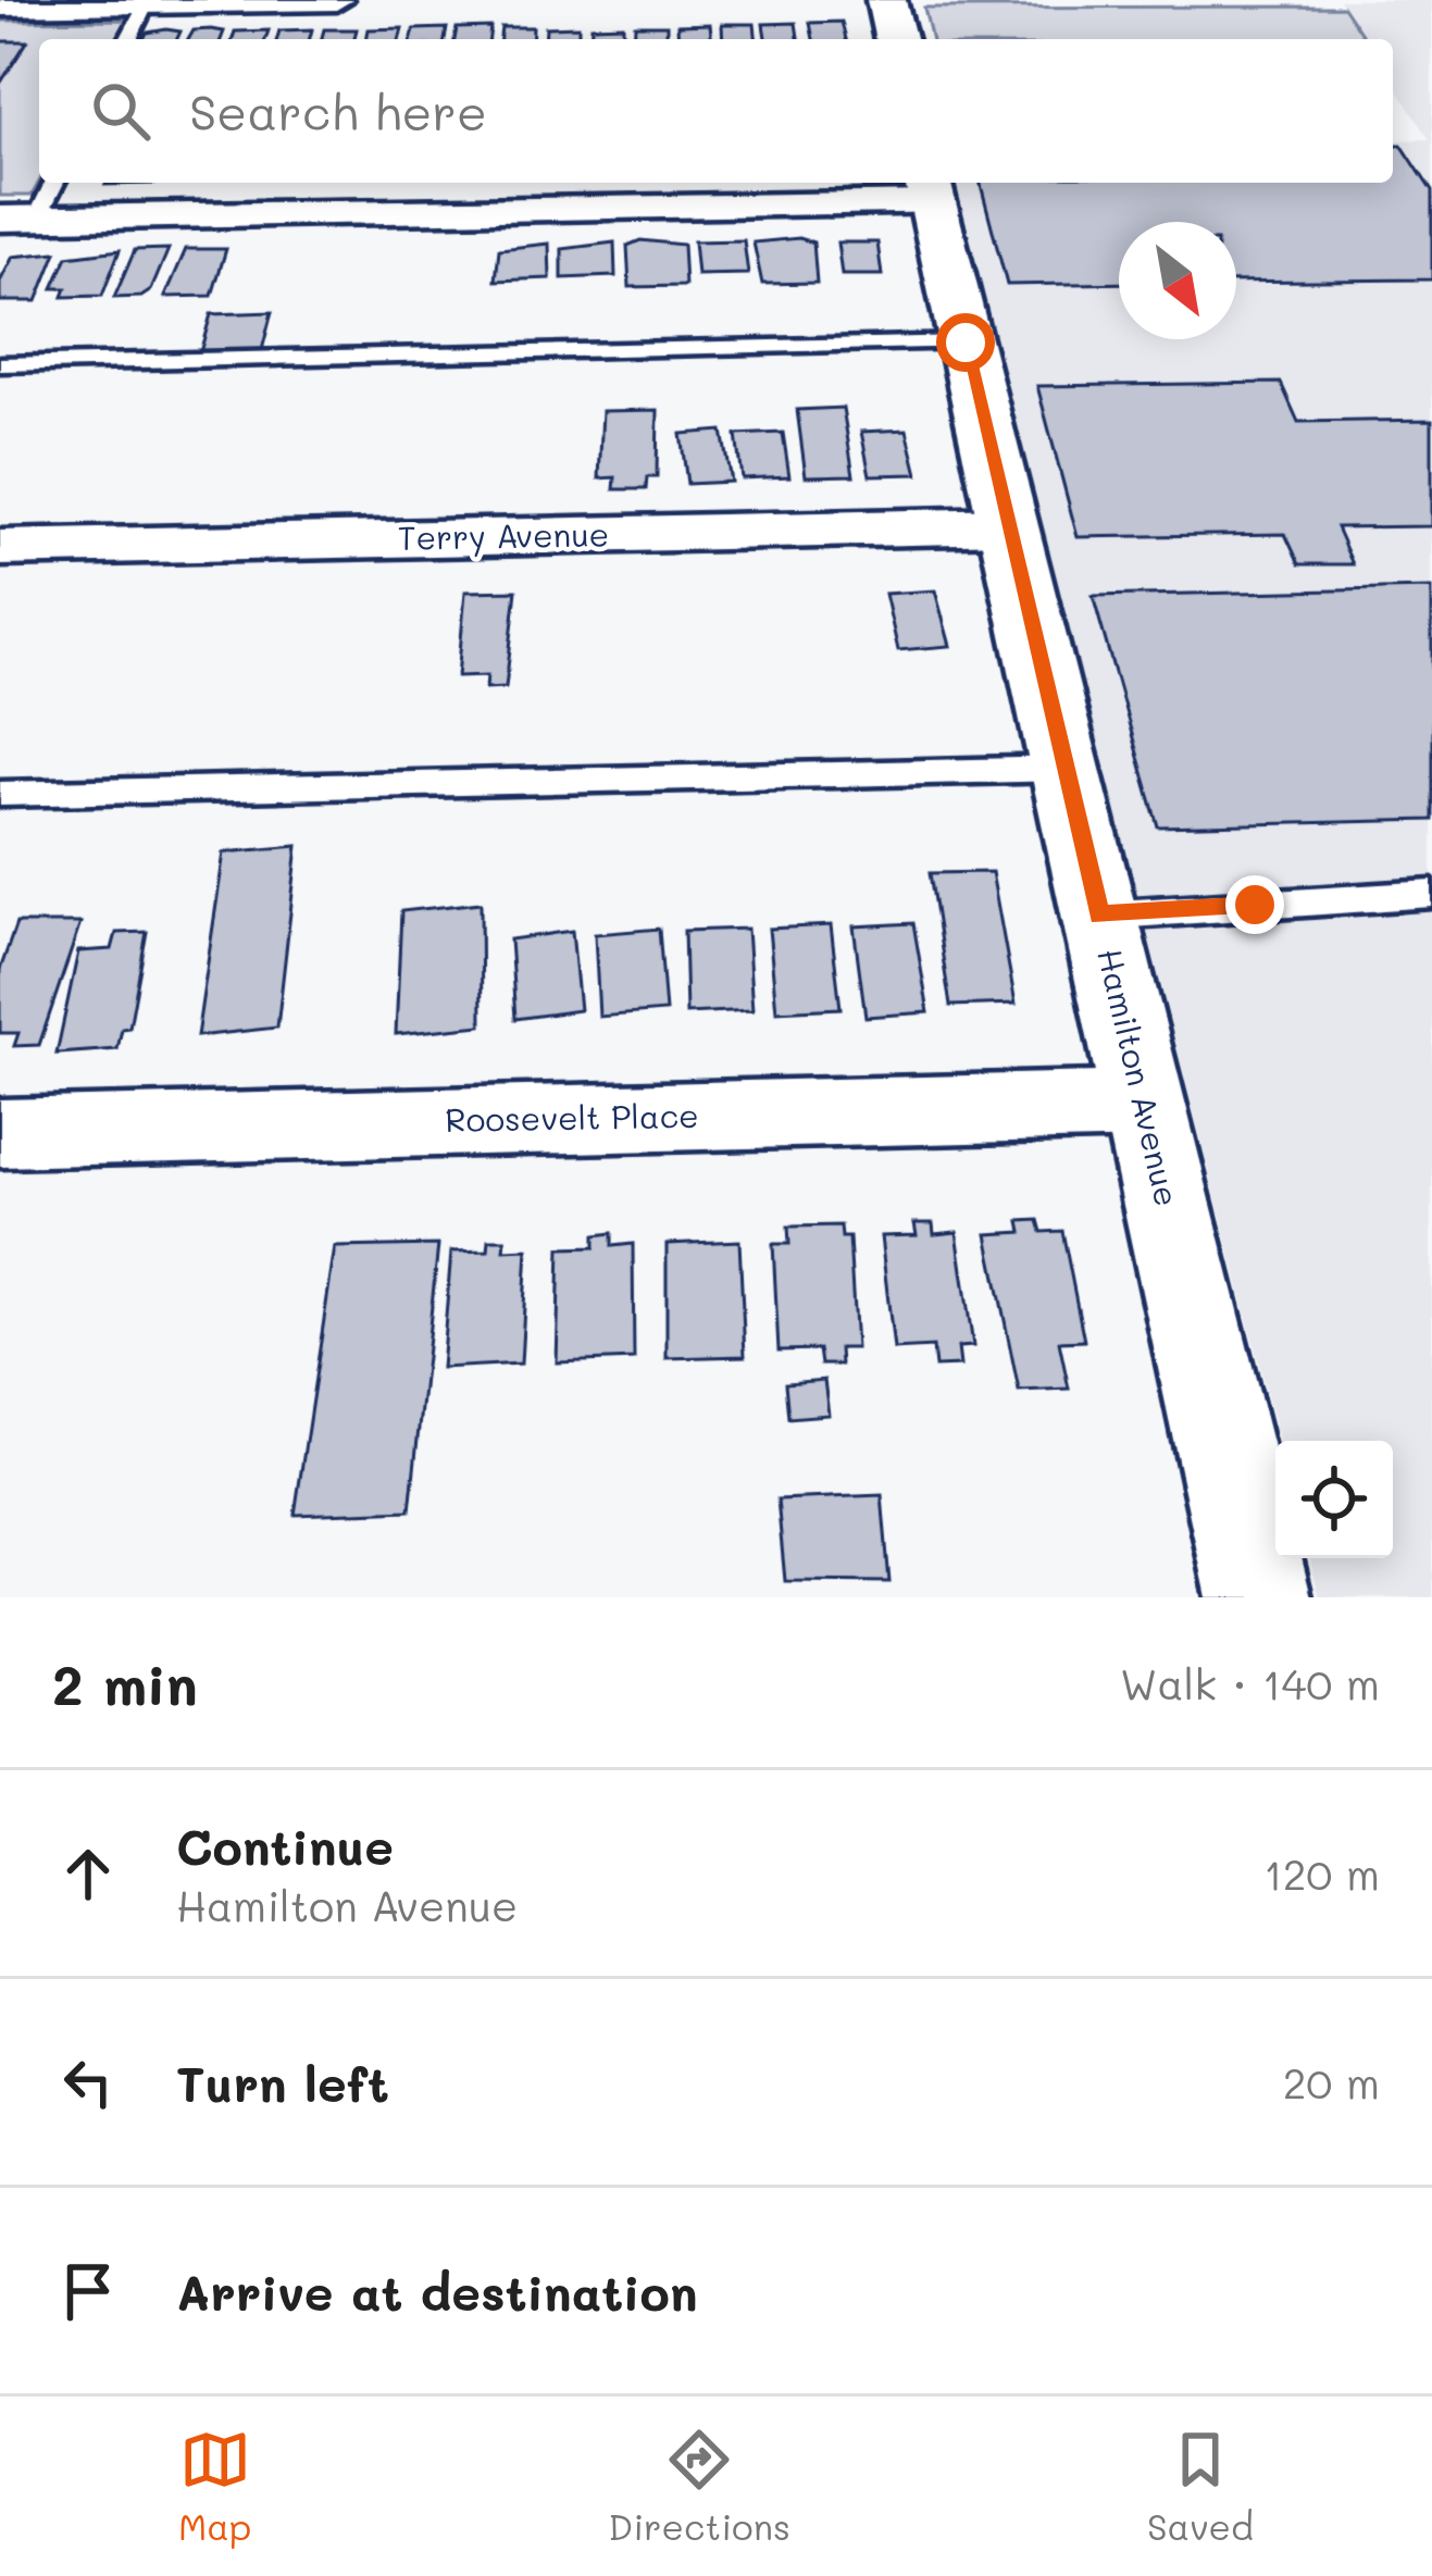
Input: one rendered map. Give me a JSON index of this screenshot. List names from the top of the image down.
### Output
{
  "streets": {
    "street": ["Terry Avenue", "Hamilton Avenue", "Roosevelt Place"]
  },
  "crossings": [
    ["Terry Avenue", "Hamilton Avenue"],
    ["Hamilton Avenue", "Roosevelt Place"]
  ],
  "north": "bottom right",
  "page": {
    "search": "Search here",
    "heading": ["2 min", "Walk · 140 m"],
    "list": [
      ["Continue", "Hamilton Avenue", "120 m"],
      ["Turn left", "20 m"],
      "Arrive at destination"
    ],
    "nav": ["Map", "Directions", "Saved"]
  }
}
